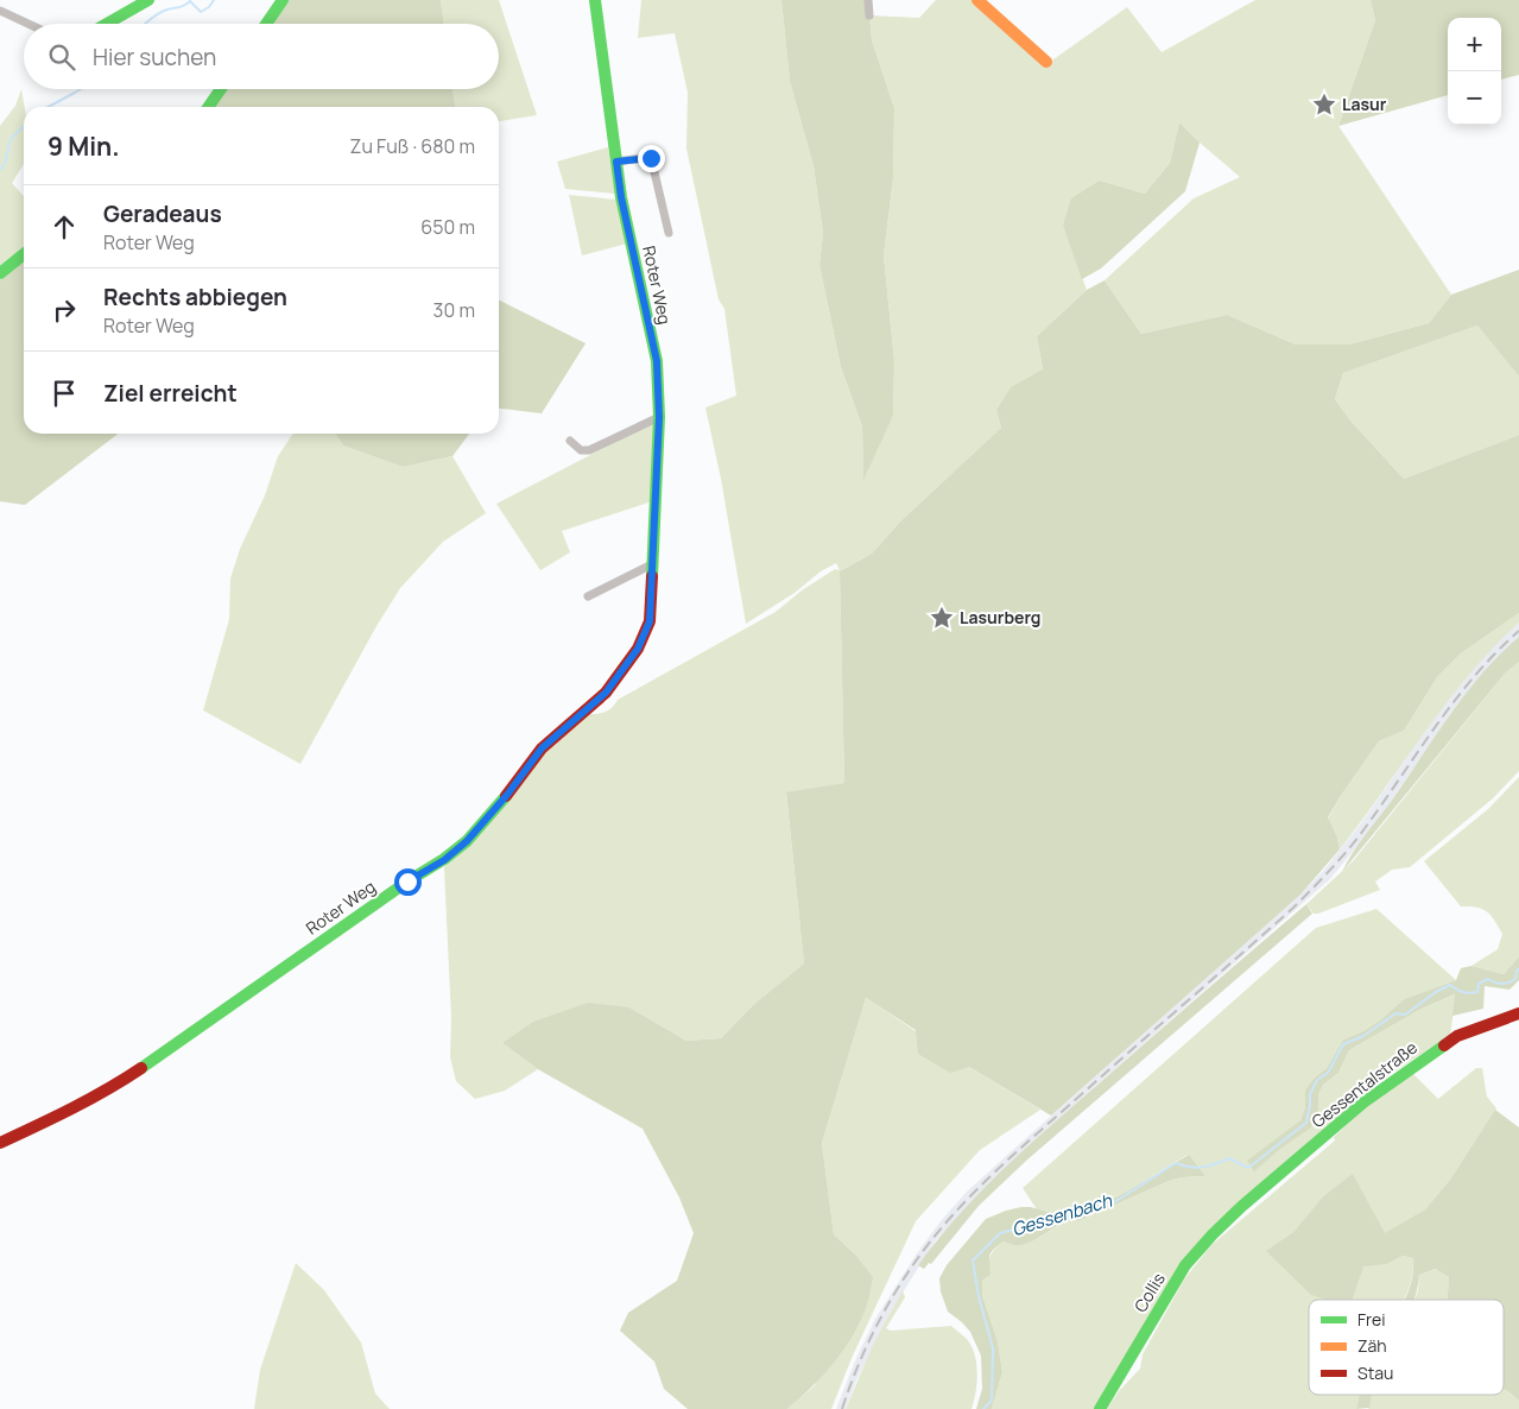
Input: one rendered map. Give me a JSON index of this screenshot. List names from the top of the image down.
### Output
{
  "streets": {
    "street": ["Roter Weg", "Gessentalstraße", "Collis"]
  },
  "crossings": [
    ["Gessentalstraße", "Collis"]
  ],
  "water": ["Gessenbach"],
  "places": {
    "place": ["Lasur", "Lasurberg"]
  },
  "legend": ["Frei", "Zäh", "Stau"],
  "page": {
    "map_buttons": ["+", "−"],
    "search": "Hier suchen",
    "heading": ["9 Min.", "Zu Fuß · 680 m"],
    "list": [
      ["Geradeaus", "Roter Weg", "650 m"],
      ["Rechts abbiegen", "Roter Weg", "30 m"],
      "Ziel erreicht"
    ]
  }
}
